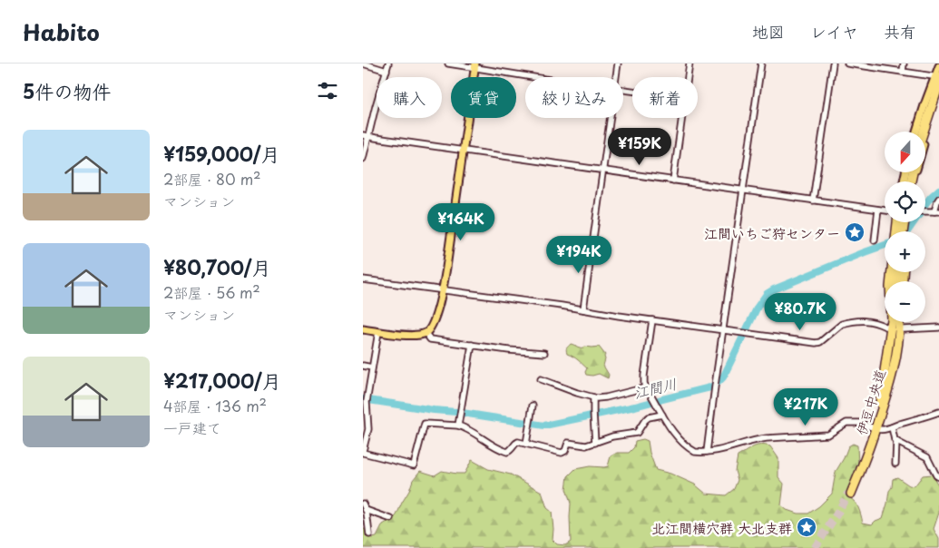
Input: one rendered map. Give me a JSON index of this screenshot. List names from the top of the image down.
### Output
{
  "streets": {
    "highway": ["伊豆中央道"]
  },
  "water": ["江間川"],
  "places": {
    "place": ["江間いちご狩センター", "北江間横穴群 大北支群"]
  },
  "north": "bottom",
  "page": {
    "header": "Habito",
    "nav": ["地図", "レイヤ", "共有"],
    "heading": "5件の物件",
    "chip": [
      "購入",
      "賃貸",
      "絞り込み",
      "新着"
    ],
    "list": [
      {
        "name": "¥159,000/月",
        "note": "2部屋 · 80 m² · マンション"
      },
      {
        "name": "¥80,700/月",
        "note": "2部屋 · 56 m² · マンション"
      },
      {
        "name": "¥217,000/月",
        "note": "4部屋 · 136 m² · 一戸建て"
      }
    ],
    "price": [
      "¥159K",
      "¥164K",
      "¥194K",
      "¥80.7K",
      "¥217K"
    ],
    "map_buttons": ["+", "−"]
  }
}
